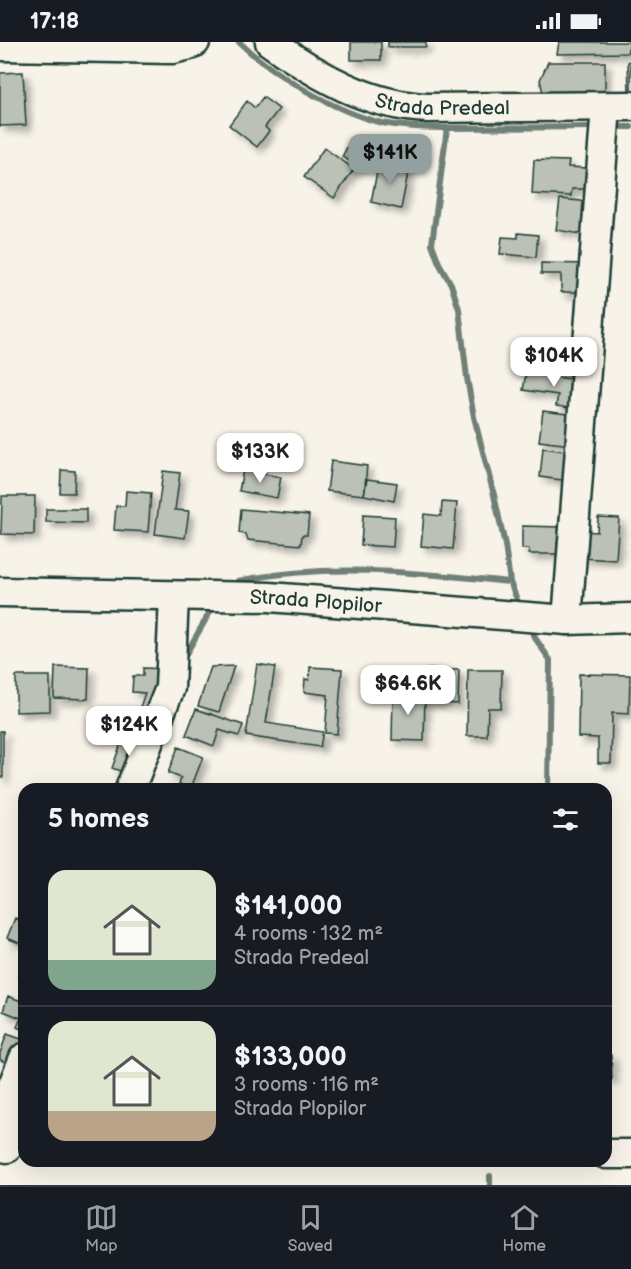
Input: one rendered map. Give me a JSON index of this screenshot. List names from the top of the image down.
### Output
{
  "streets": {
    "street": ["Strada Predeal", "Strada Plopilor"]
  },
  "page": {
    "status": "17:18",
    "price": [
      "$141K",
      "$104K",
      "$133K",
      "$64.6K",
      "$124K"
    ],
    "heading": "5 homes",
    "list": [
      {
        "name": "$141,000",
        "note": "4 rooms · 132 m² · Strada Predeal"
      },
      {
        "name": "$133,000",
        "note": "3 rooms · 116 m² · Strada Plopilor"
      }
    ],
    "tabs": ["Map", "Saved", "Home"]
  }
}
